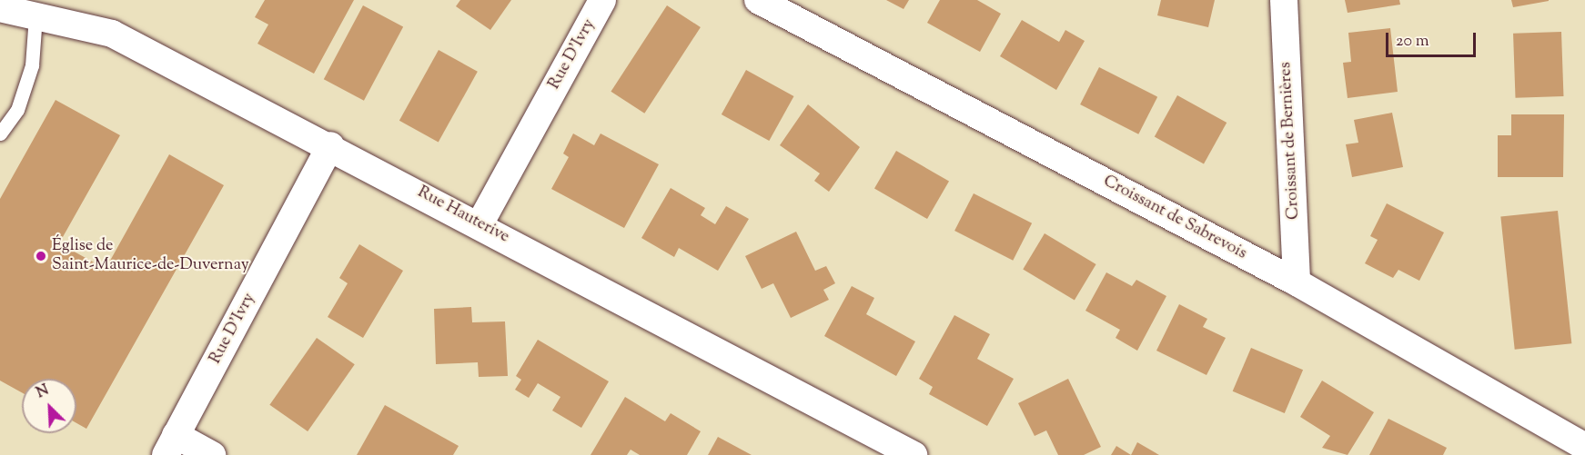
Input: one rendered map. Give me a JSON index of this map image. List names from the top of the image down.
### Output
{
  "streets": {
    "street": [
      "Rue D'Ivry",
      "Croissant de Bernières",
      "Rue Hauterive",
      "Croissant de Sabrevois"
    ]
  },
  "crossings": [
    ["Rue D'Ivry", "Rue Hauterive"],
    ["Croissant de Bernières", "Croissant de Sabrevois"]
  ],
  "places": ["Église de Saint-Maurice-de-Duvernay"],
  "scale_bar": "20 m",
  "north": "top left"
}
